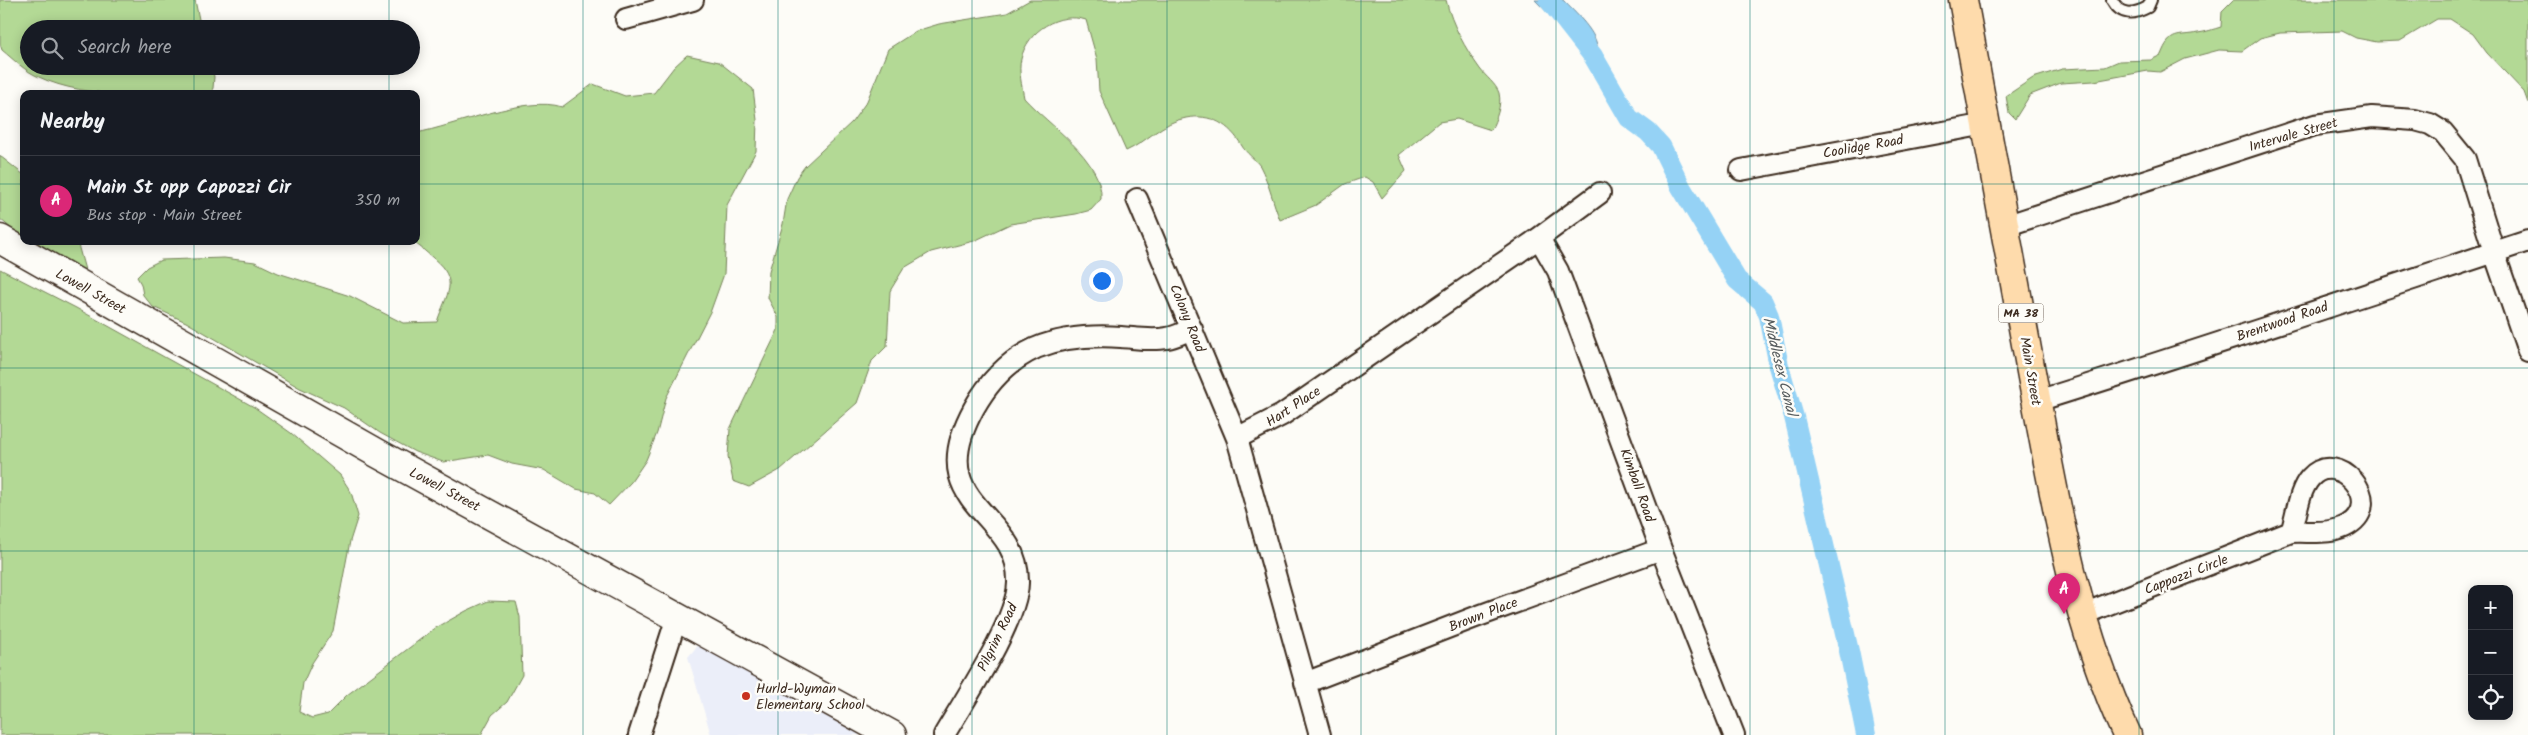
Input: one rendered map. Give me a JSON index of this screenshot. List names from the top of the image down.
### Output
{
  "streets": {
    "main road": ["MA 38", "Main Street"],
    "street": [
      "Intervale Street",
      "Coolidge Road",
      "Lowell Street",
      "Colony Road",
      "Brentwood Road",
      "Hart Place",
      "Kimball Road",
      "Cappozzi Circle",
      "Brown Place",
      "Pilgrim Road"
    ]
  },
  "crossings": [
    ["Intervale Street", "Brentwood Road"],
    ["Intervale Street", "Main Street"],
    ["Coolidge Road", "Main Street"],
    ["Colony Road", "Hart Place"],
    ["Colony Road", "Pilgrim Road"],
    ["Brentwood Road", "Main Street"],
    ["Main Street", "Cappozzi Circle"],
    ["Hart Place", "Kimball Road"],
    ["Kimball Road", "Brown Place"]
  ],
  "water": ["Middlesex Canal"],
  "places": ["Hurld-Wyman Elementary School"],
  "page": {
    "search": "Search here",
    "heading": "Nearby",
    "list": [
      {
        "mark": "A",
        "name": "Main St opp Capozzi Cir",
        "note": "Bus stop · Main Street",
        "value": "350 m"
      }
    ],
    "pins": "A",
    "map_buttons": ["+", "−"]
  }
}
